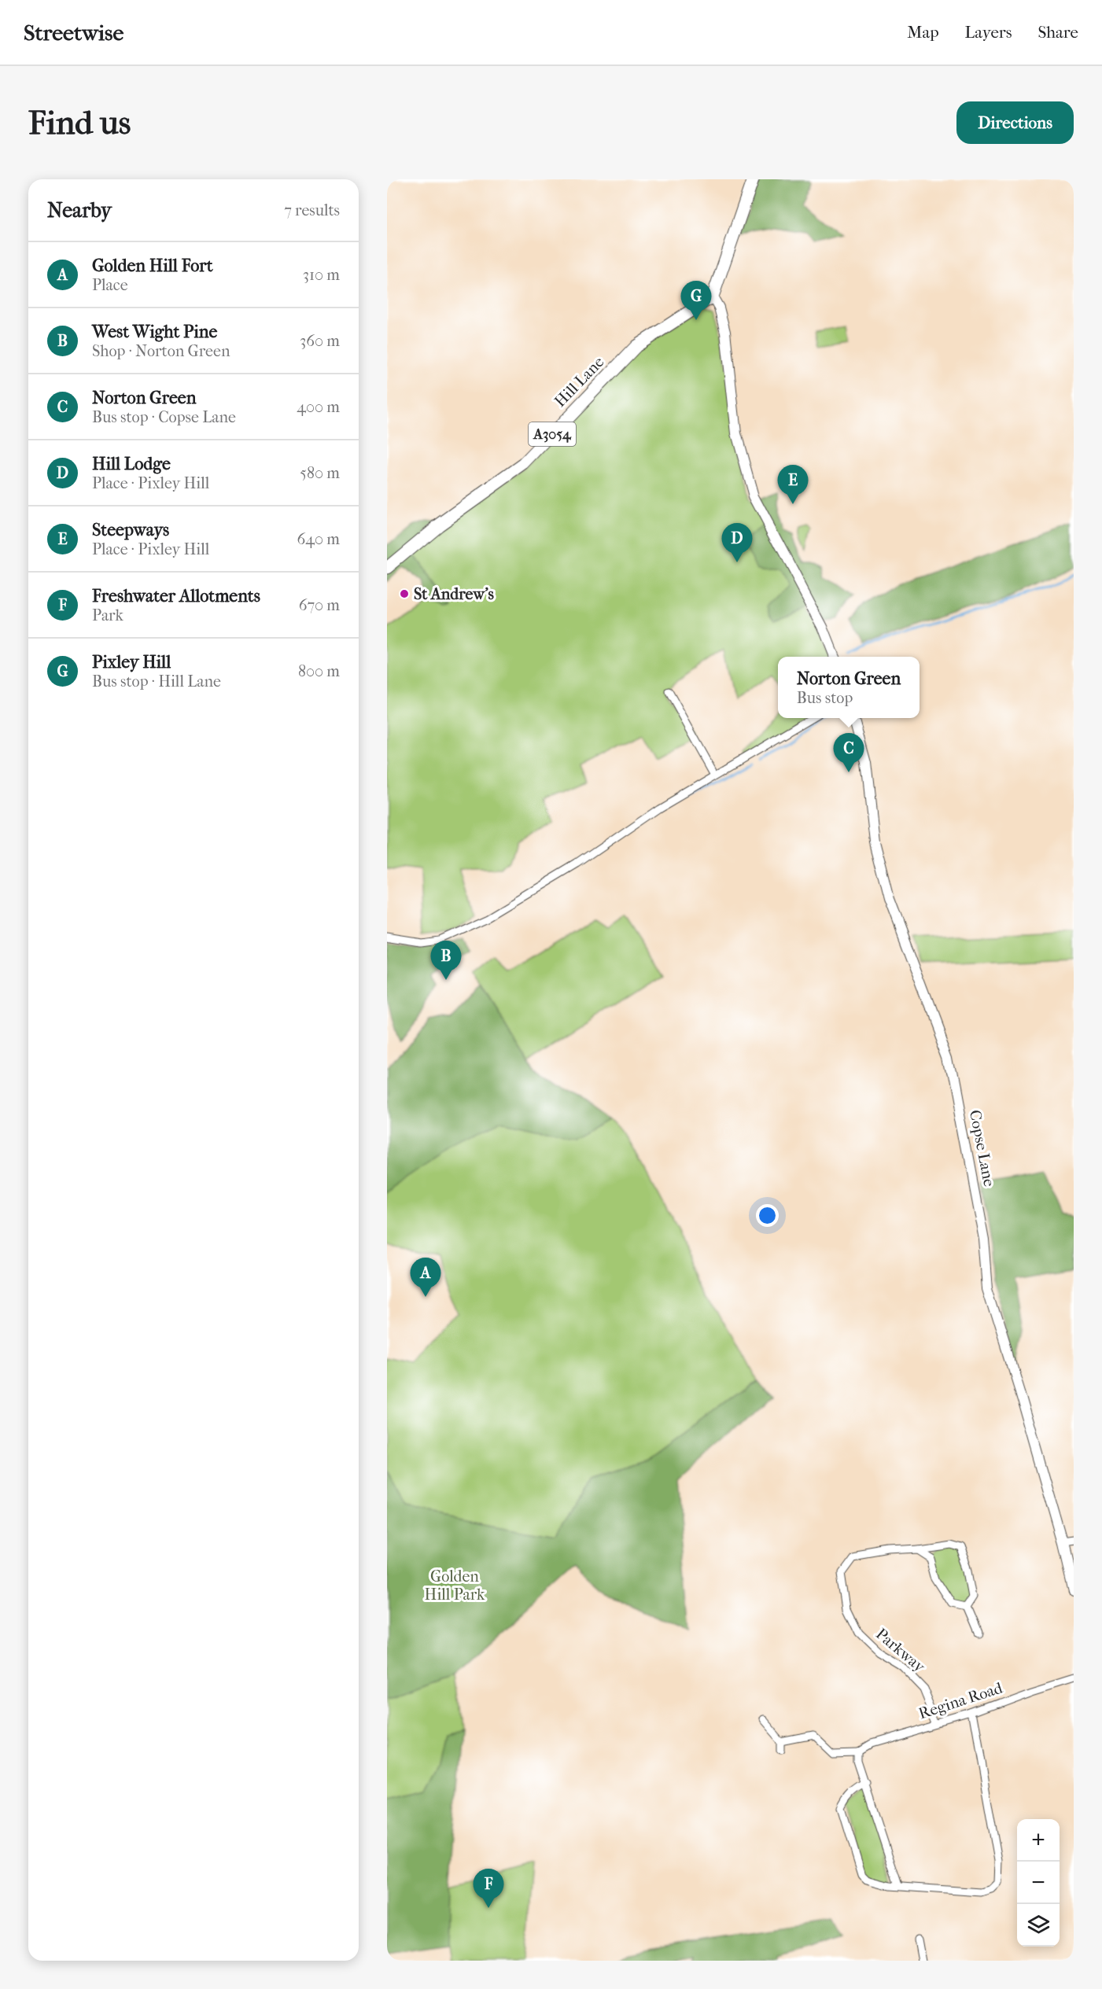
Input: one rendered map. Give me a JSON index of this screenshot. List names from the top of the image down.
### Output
{
  "streets": {
    "main road": ["Hill Lane", "A3054"],
    "street": ["Copse Lane", "Parkway", "Regina Road"]
  },
  "crossings": [
    ["Parkway", "Regina Road"]
  ],
  "parks": ["Golden Hill Park"],
  "places": ["St Andrew's"],
  "page": {
    "header": "Streetwise",
    "nav": ["Map", "Layers", "Share"],
    "buttons": "Directions",
    "title": "Find us",
    "heading": ["Nearby", "7 results"],
    "list": [
      {
        "mark": "A",
        "name": "Golden Hill Fort",
        "note": "Place",
        "value": "310 m"
      },
      {
        "mark": "B",
        "name": "West Wight Pine",
        "note": "Shop · Norton Green",
        "value": "360 m"
      },
      {
        "mark": "C",
        "name": "Norton Green",
        "note": "Bus stop · Copse Lane",
        "value": "400 m"
      },
      {
        "mark": "D",
        "name": "Hill Lodge",
        "note": "Place · Pixley Hill",
        "value": "580 m"
      },
      {
        "mark": "E",
        "name": "Steepways",
        "note": "Place · Pixley Hill",
        "value": "640 m"
      },
      {
        "mark": "F",
        "name": "Freshwater Allotments",
        "note": "Park",
        "value": "670 m"
      },
      {
        "mark": "G",
        "name": "Pixley Hill",
        "note": "Bus stop · Hill Lane",
        "value": "800 m"
      }
    ],
    "pins": [
      "G",
      "E",
      "D",
      "C",
      "B",
      "A",
      "F"
    ],
    "popup": ["Norton Green", "Bus stop"],
    "map_buttons": ["+", "−"]
  }
}
